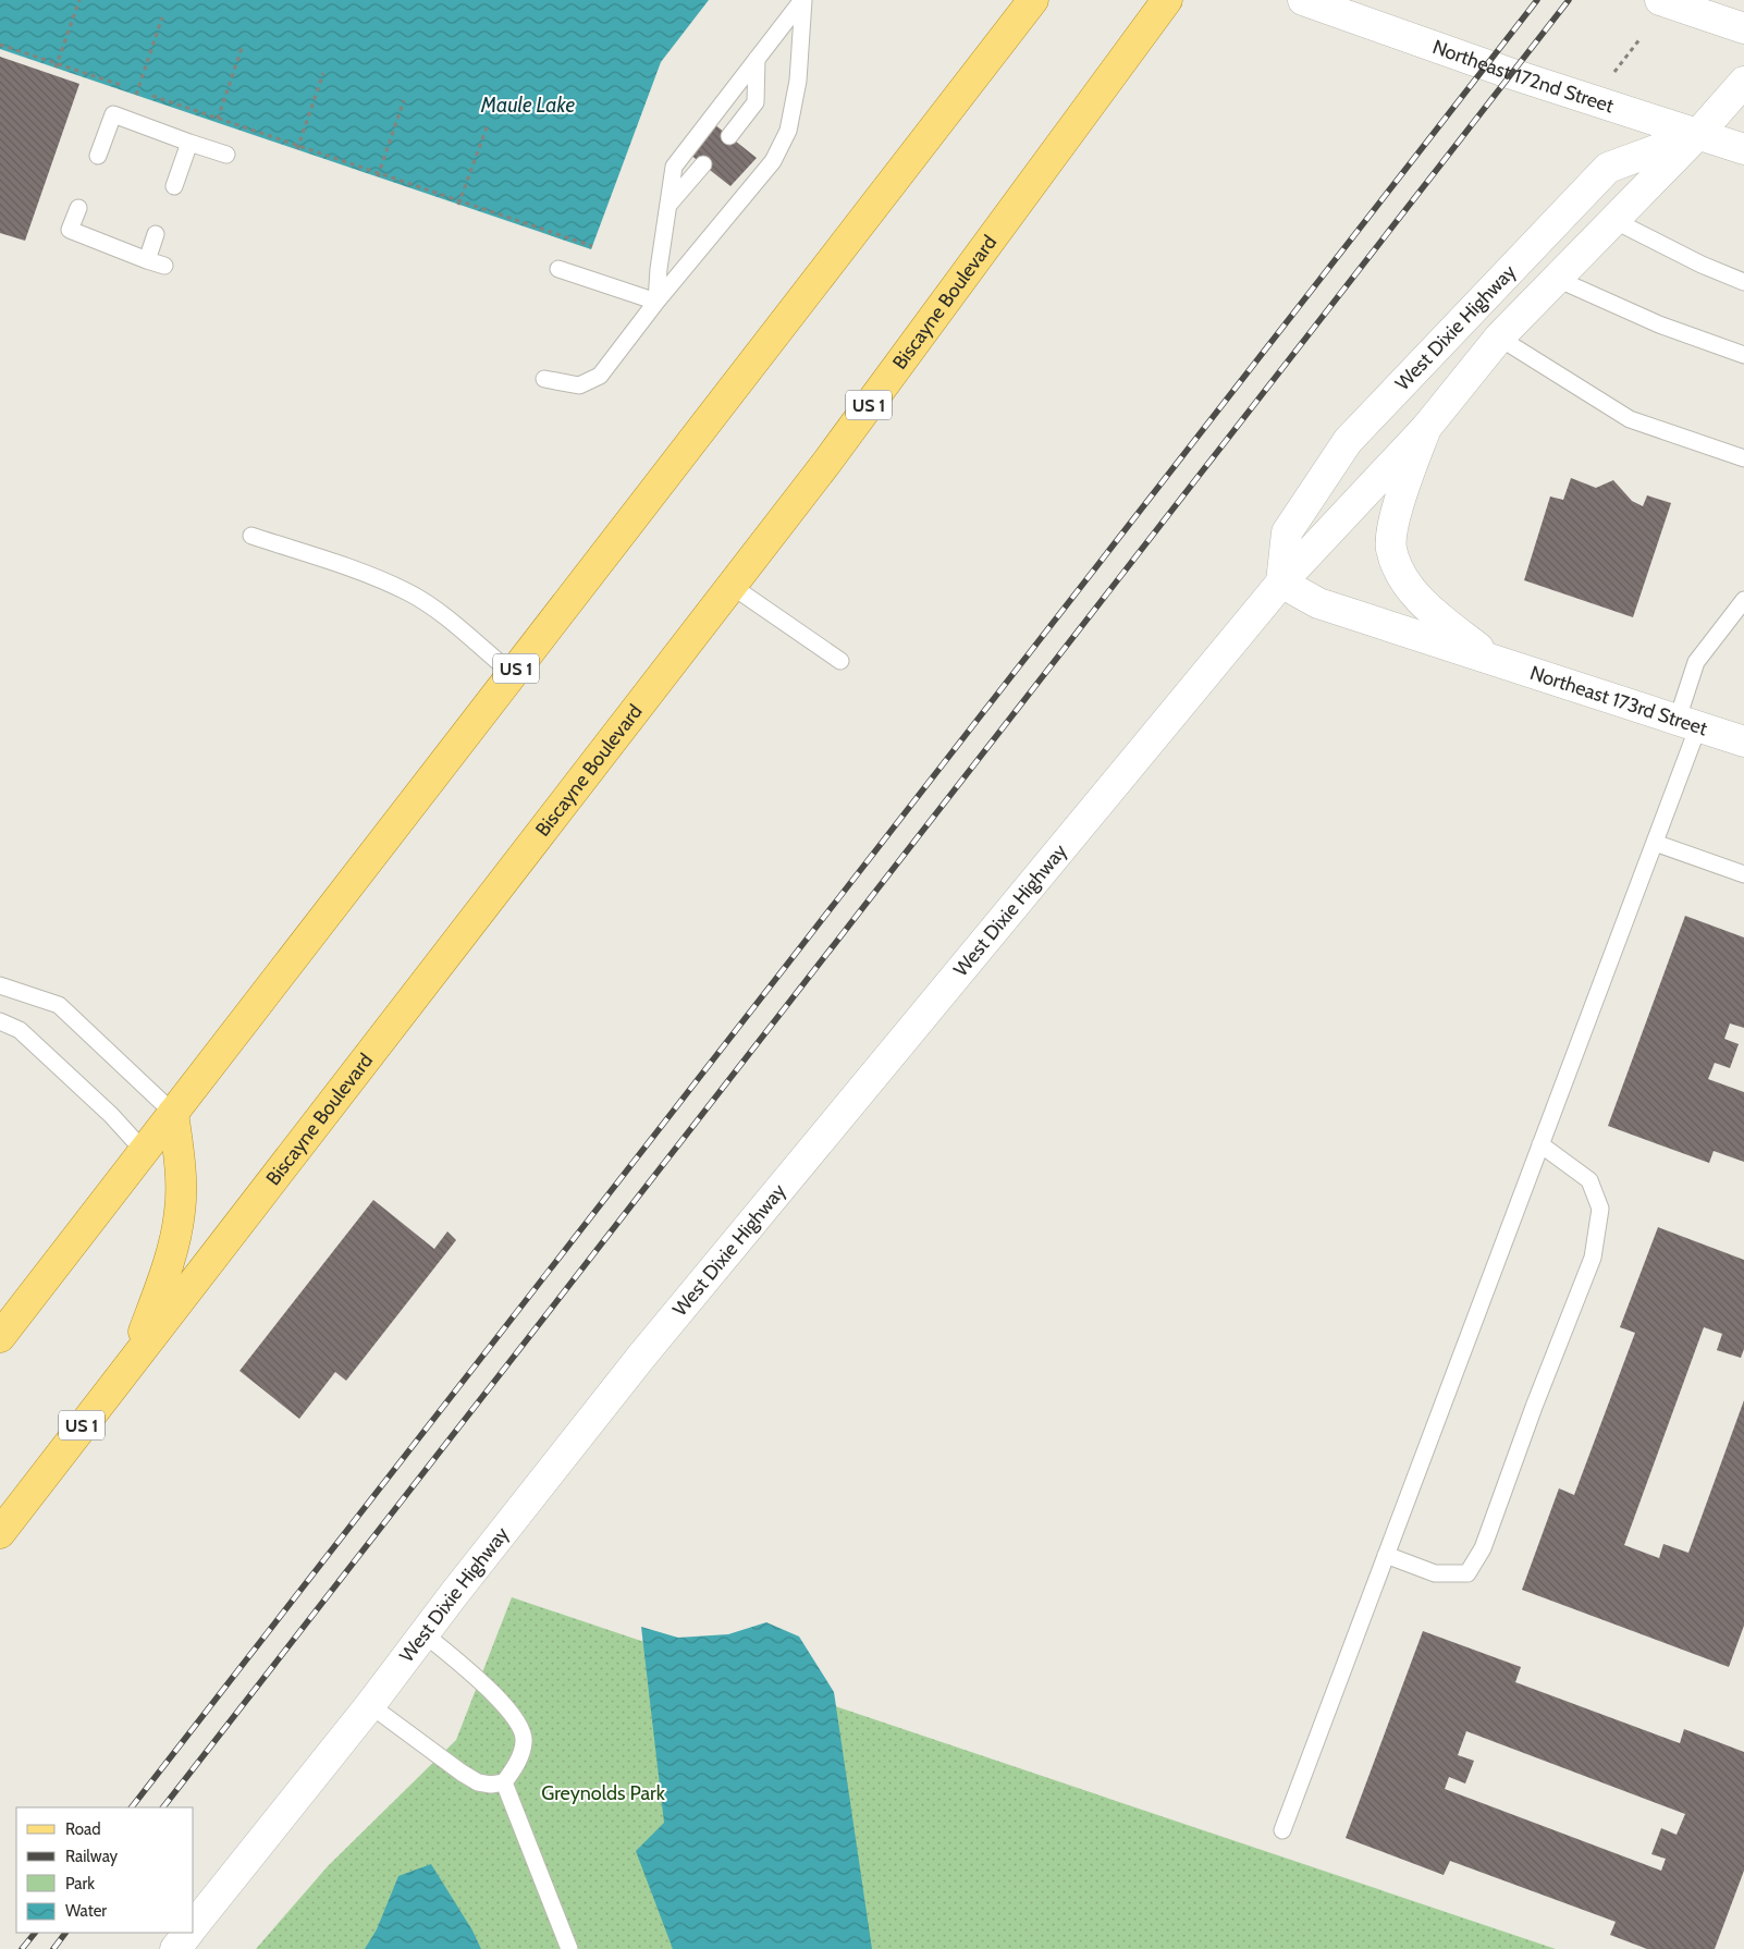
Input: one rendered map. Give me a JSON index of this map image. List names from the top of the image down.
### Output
{
  "streets": {
    "main road": ["Biscayne Boulevard", "US 1"],
    "street": ["Northeast 172nd Street", "West Dixie Highway", "Northeast 173rd Street"]
  },
  "crossings": [
    ["Northeast 172nd Street", "West Dixie Highway"],
    ["West Dixie Highway", "Northeast 173rd Street"]
  ],
  "water": ["Maule Lake"],
  "parks": ["Greynolds Park"],
  "legend": [
    "Road",
    "Railway",
    "Park",
    "Water"
  ]
}
